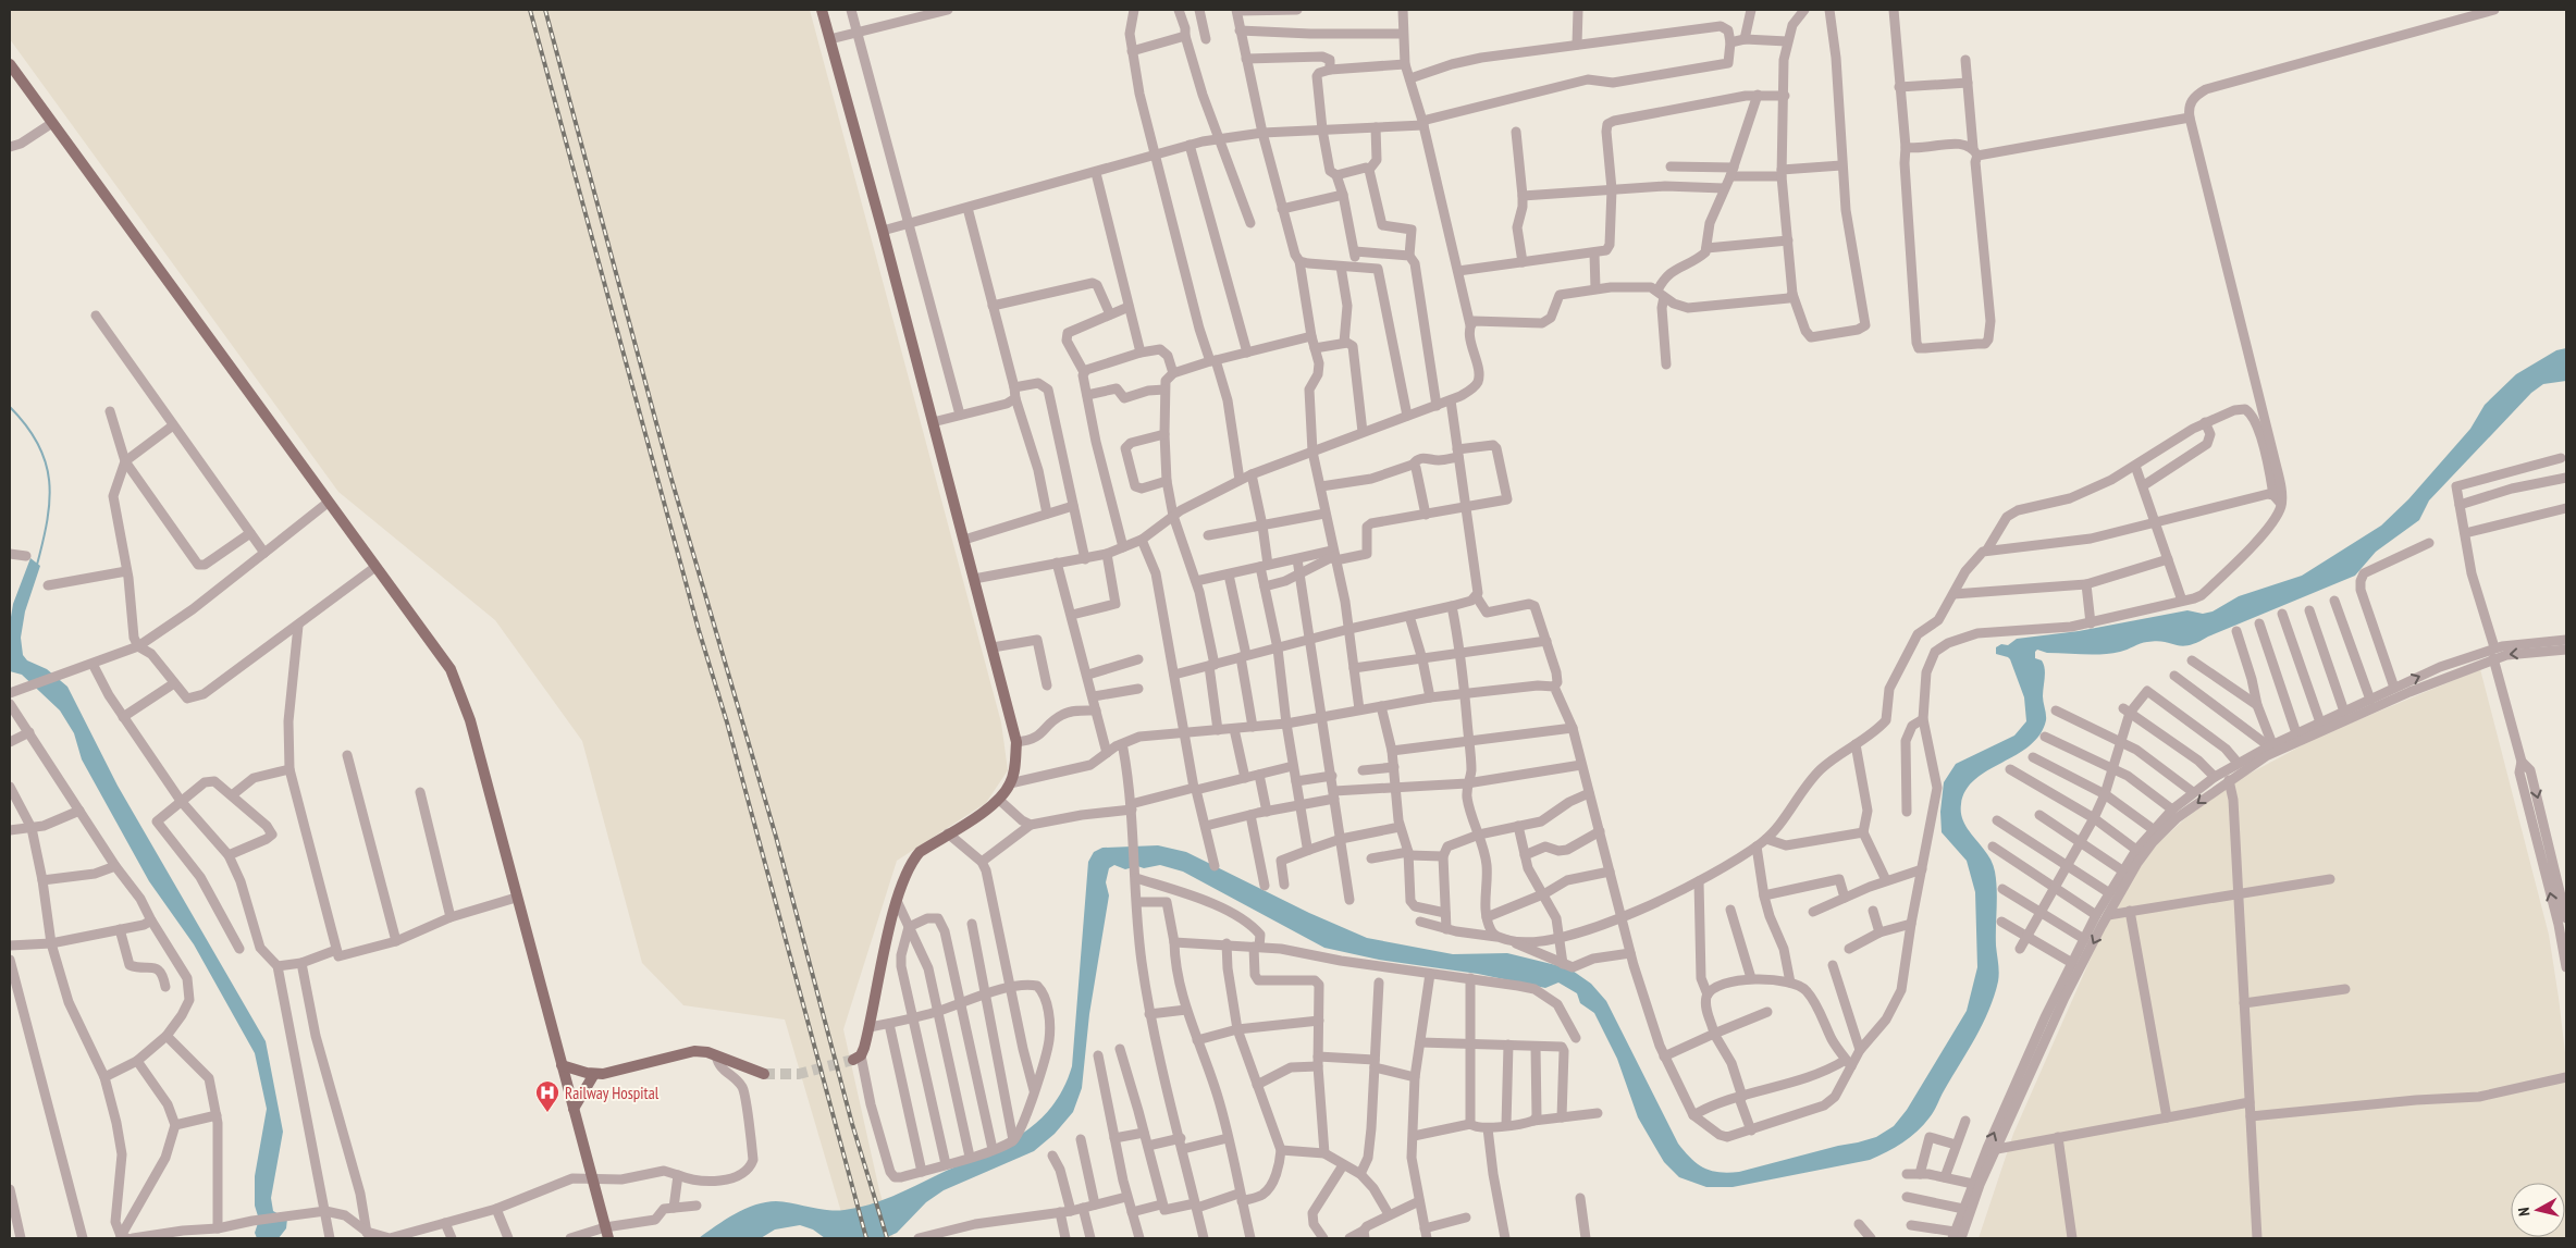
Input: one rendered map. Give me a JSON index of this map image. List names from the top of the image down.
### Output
{
  "places": {
    "hospital": ["Railway Hospital"]
  },
  "north": "left"
}
